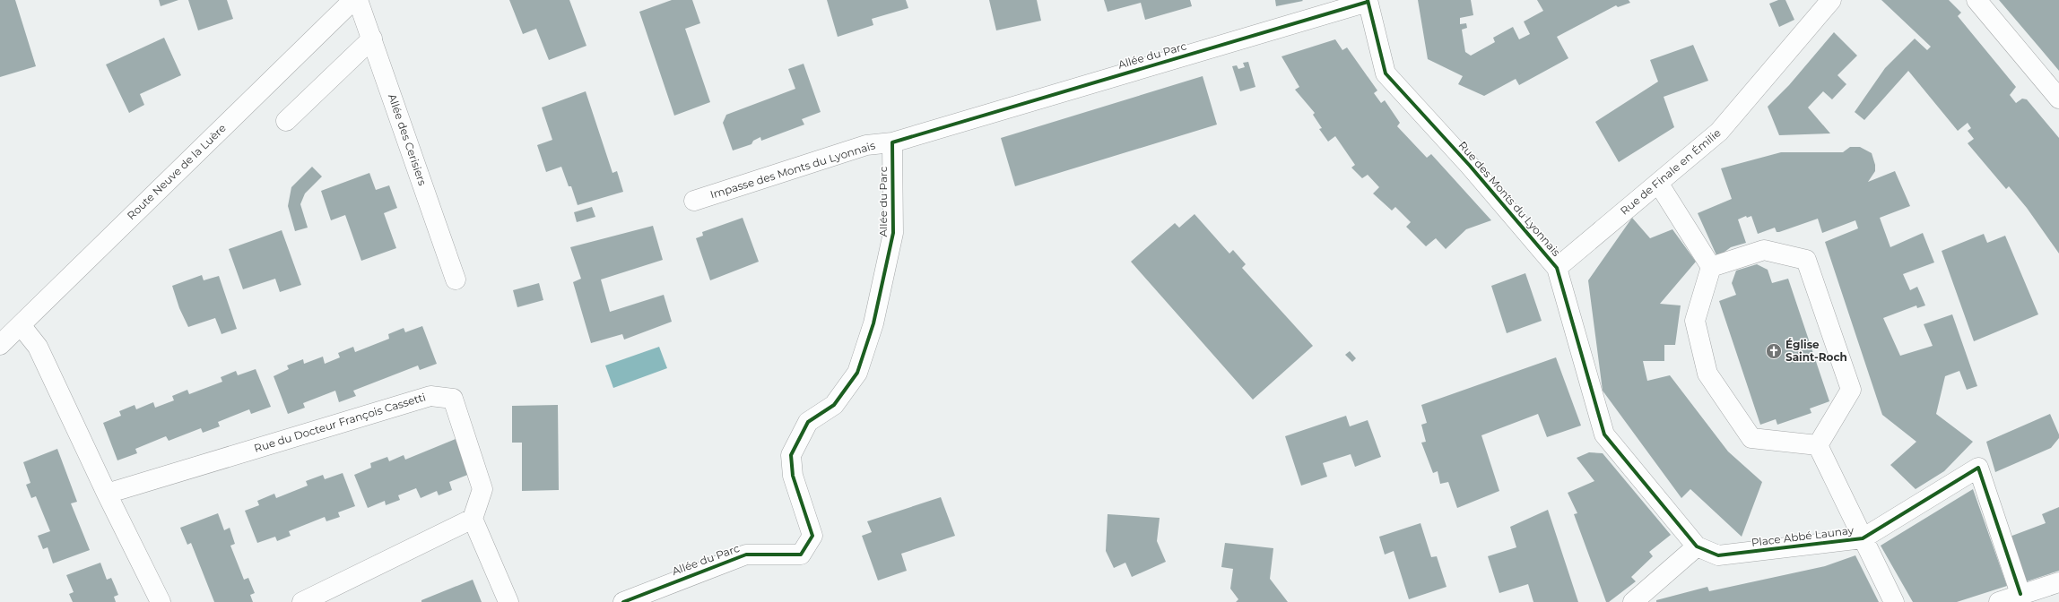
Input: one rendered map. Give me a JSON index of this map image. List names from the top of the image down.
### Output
{
  "streets": {
    "street": [
      "Allée du Parc",
      "Allée des Cerisiers",
      "Impasse des Monts du Lyonnais",
      "Route Neuve de la Luère",
      "Rue de Finale en Émilie",
      "Rue des Monts du Lyonnais",
      "Rue du Docteur François Cassetti",
      "Place Abbé Launay"
    ]
  },
  "crossings": [
    ["Allée du Parc", "Impasse des Monts du Lyonnais"],
    ["Allée du Parc", "Rue des Monts du Lyonnais"],
    ["Rue de Finale en Émilie", "Rue des Monts du Lyonnais"],
    ["Rue des Monts du Lyonnais", "Place Abbé Launay"]
  ],
  "places": {
    "church": ["Église Saint-Roch"]
  }
}
